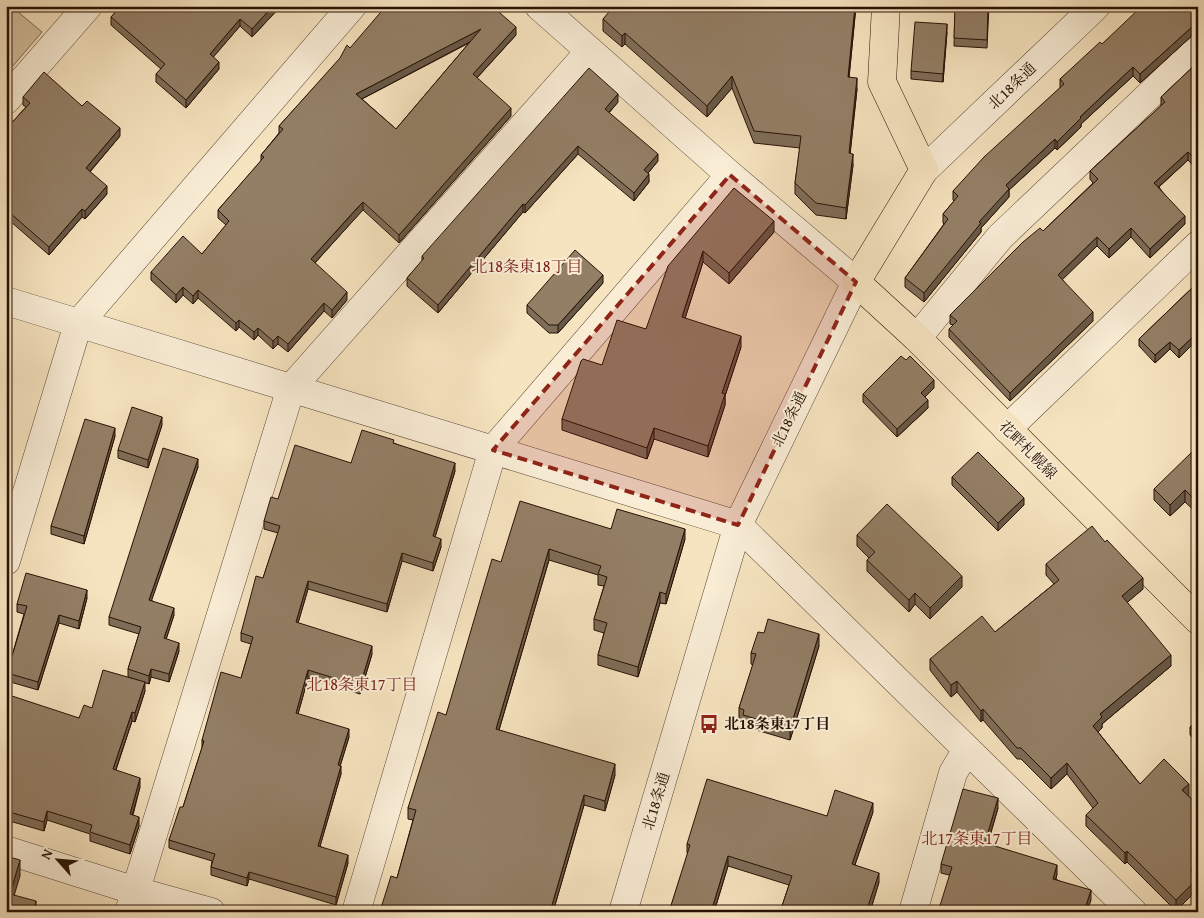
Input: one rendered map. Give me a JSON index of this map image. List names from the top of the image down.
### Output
{
  "streets": {
    "main road": ["北18条通", "花畔札幌線"]
  },
  "crossings": [
    ["北18条通", "花畔札幌線"]
  ],
  "districts": ["北18条東18丁目", "北18条東17丁目", "北17条東17丁目"],
  "places": {
    "bus stop": ["北18条東17丁目"]
  },
  "north": "top left"
}
